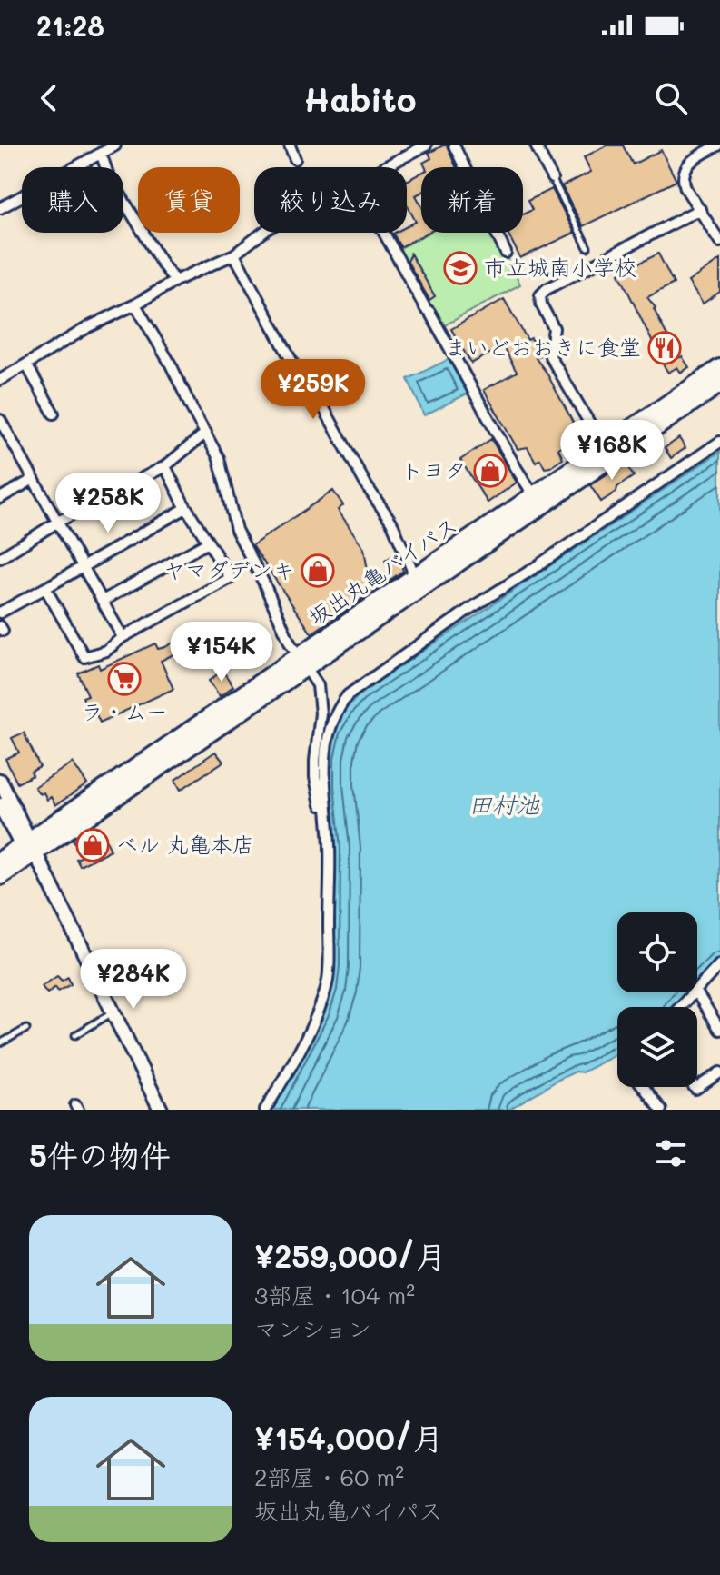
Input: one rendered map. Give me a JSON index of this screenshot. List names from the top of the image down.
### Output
{
  "streets": {
    "highway": ["坂出丸亀バイパス"]
  },
  "water": ["田村池"],
  "places": {
    "school or university": ["市立城南小学校"],
    "restaurant": ["まいどおおきに食堂"],
    "shop": ["トヨタ", "ヤマダデンキ", "ベル 丸亀本店"],
    "supermarket": ["ラ・ムー"]
  },
  "page": {
    "status": "21:28",
    "header": "Habito",
    "chip": [
      "購入",
      "賃貸",
      "絞り込み",
      "新着"
    ],
    "price": [
      "¥259K",
      "¥168K",
      "¥258K",
      "¥154K",
      "¥284K"
    ],
    "heading": "5件の物件",
    "list": [
      {
        "name": "¥259,000/月",
        "note": "3部屋 · 104 m² · マンション"
      },
      {
        "name": "¥154,000/月",
        "note": "2部屋 · 60 m² · 坂出丸亀バイパス"
      }
    ]
  }
}
